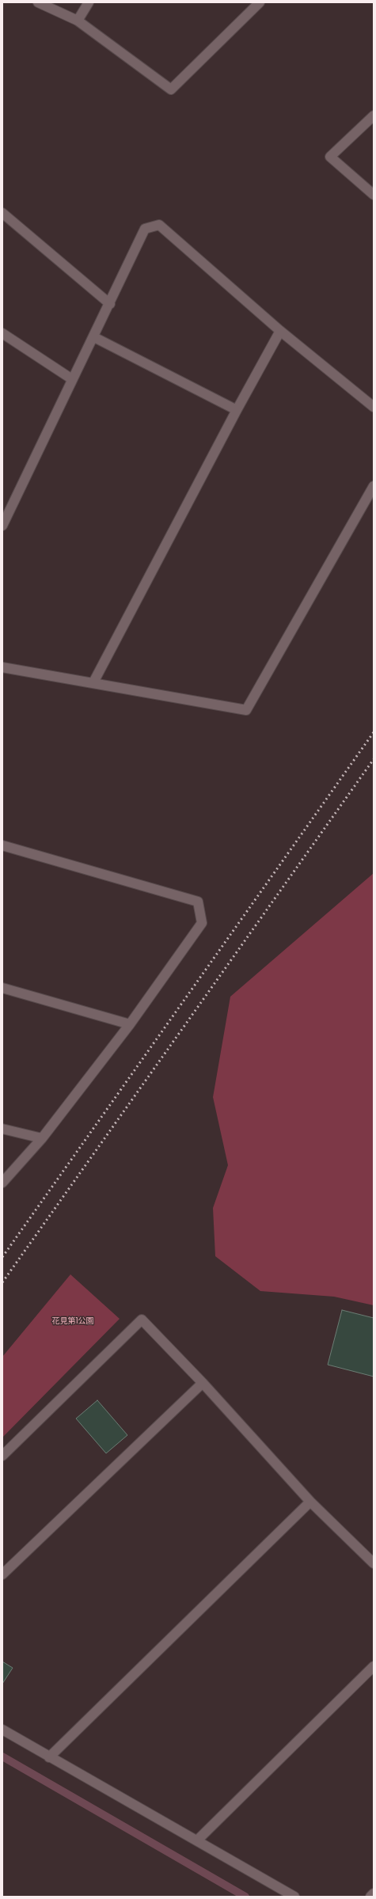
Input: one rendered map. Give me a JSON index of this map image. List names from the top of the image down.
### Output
{
  "parks": ["花見第1公園"]
}
